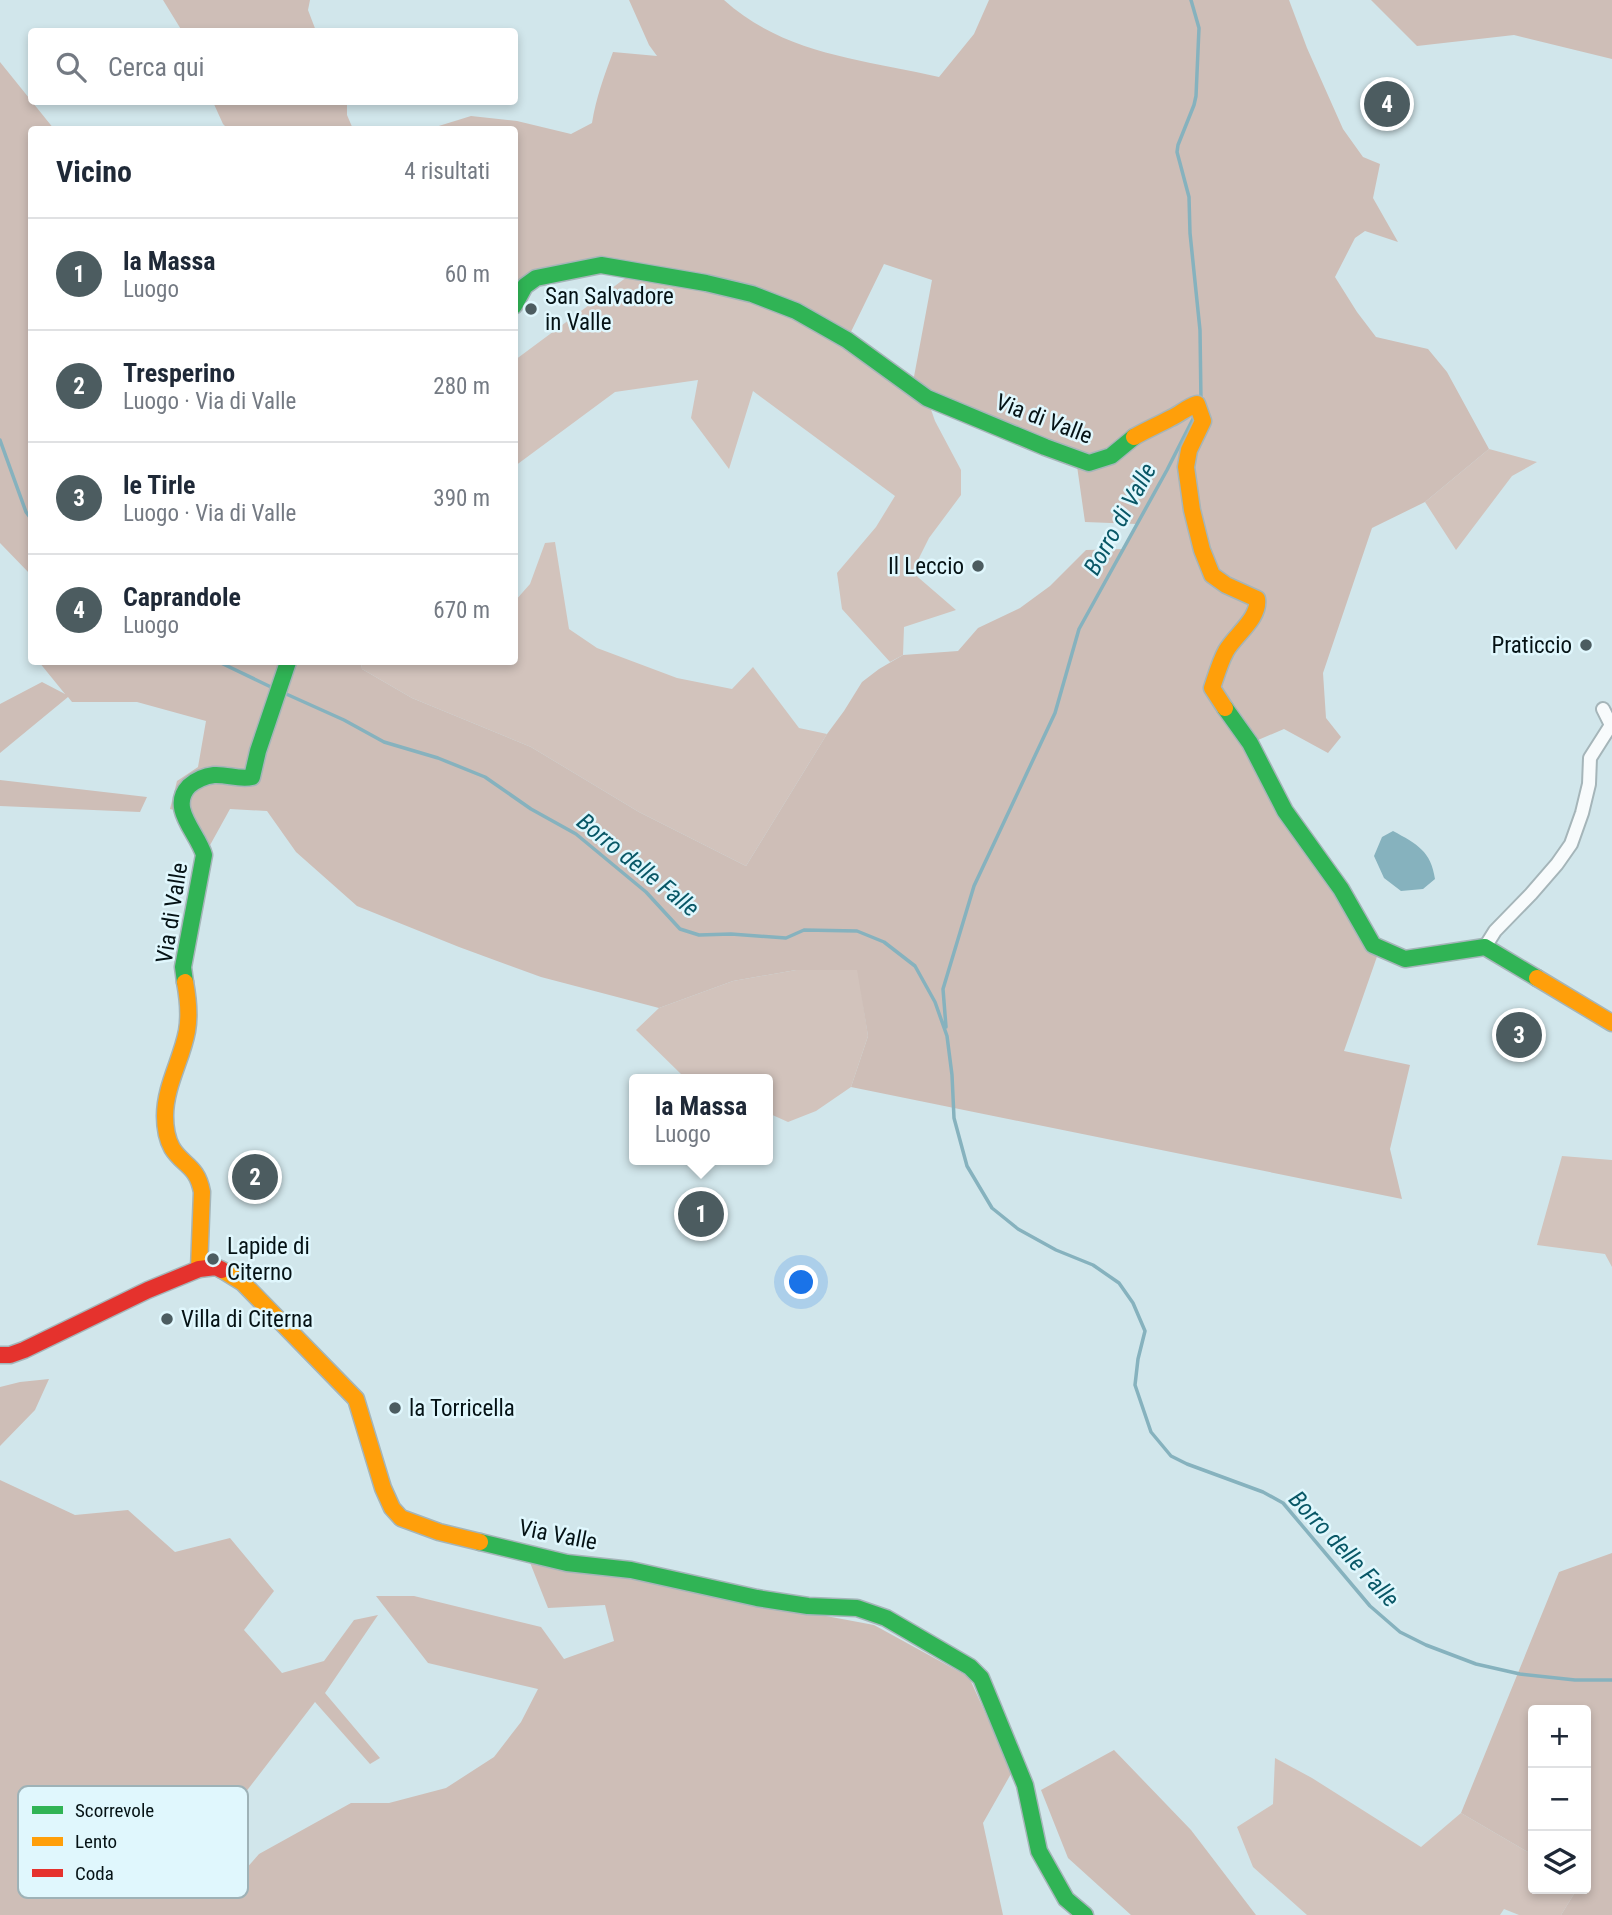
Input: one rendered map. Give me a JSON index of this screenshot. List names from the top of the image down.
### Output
{
  "streets": {
    "street": ["Via di Valle", "Via Valle"]
  },
  "crossings": [
    ["Via di Valle", "Via Valle"]
  ],
  "water": ["Borro di Valle", "Borro delle Falle"],
  "places": [
    "San Salvadore in Valle",
    "Il Leccio",
    "Praticcio",
    "Lapide di Citerno",
    "Villa di Citerna",
    "la Torricella"
  ],
  "legend": ["Scorrevole", "Lento", "Coda"],
  "page": {
    "search": "Cerca qui",
    "pins": [
      "4",
      "3",
      "2",
      "1"
    ],
    "heading": ["Vicino", "4 risultati"],
    "list": [
      {
        "mark": "1",
        "name": "la Massa",
        "note": "Luogo",
        "value": "60 m"
      },
      {
        "mark": "2",
        "name": "Tresperino",
        "note": "Luogo · Via di Valle",
        "value": "280 m"
      },
      {
        "mark": "3",
        "name": "le Tirle",
        "note": "Luogo · Via di Valle",
        "value": "390 m"
      },
      {
        "mark": "4",
        "name": "Caprandole",
        "note": "Luogo",
        "value": "670 m"
      }
    ],
    "popup": ["la Massa", "Luogo"],
    "map_buttons": ["+", "−"]
  }
}
